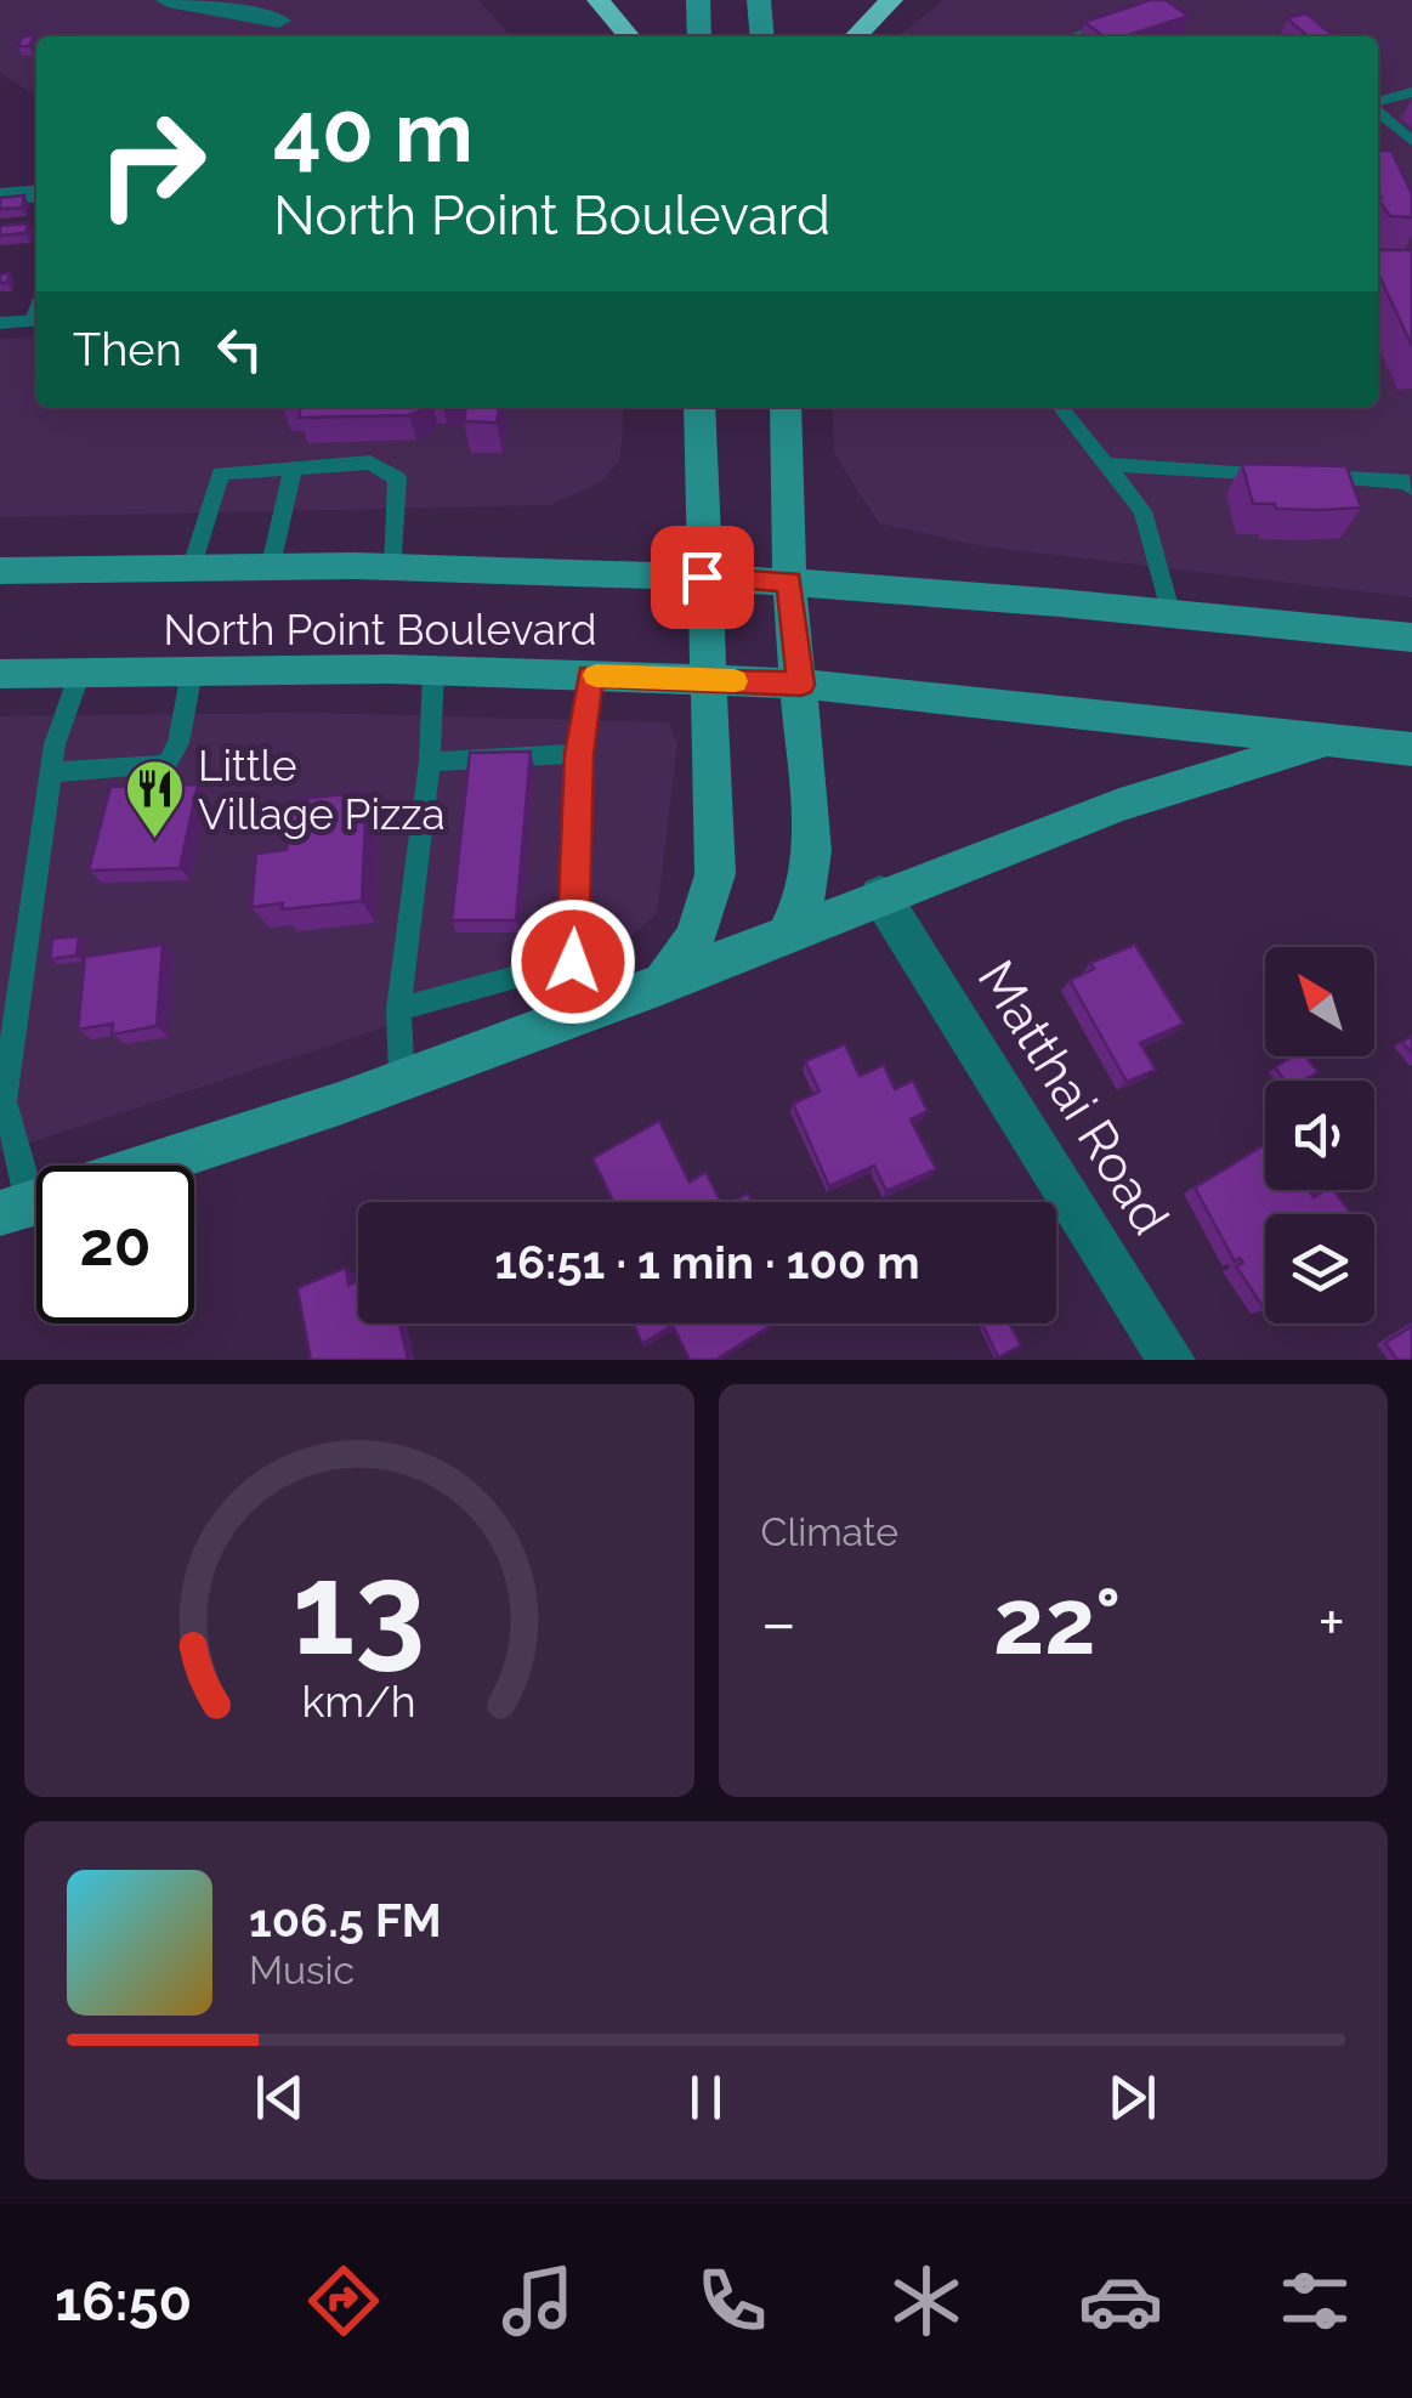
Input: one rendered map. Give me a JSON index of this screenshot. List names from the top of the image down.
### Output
{
  "streets": {
    "main road": ["North Point Boulevard"],
    "street": ["Matthai Road"]
  },
  "places": {
    "restaurant": ["Little Village Pizza"]
  },
  "north": "top left",
  "page": {
    "turn": ["40 m", "North Point Boulevard"],
    "then": "Then",
    "limit": "20",
    "trip": "16:51 · 1 min · 100 m",
    "tile": "Climate",
    "heat": ["−", "22°", "+"],
    "song": ["106.5 FM", "Music"],
    "tabs": "16:50",
    "gauge": ["13", "km/h"]
  }
}
